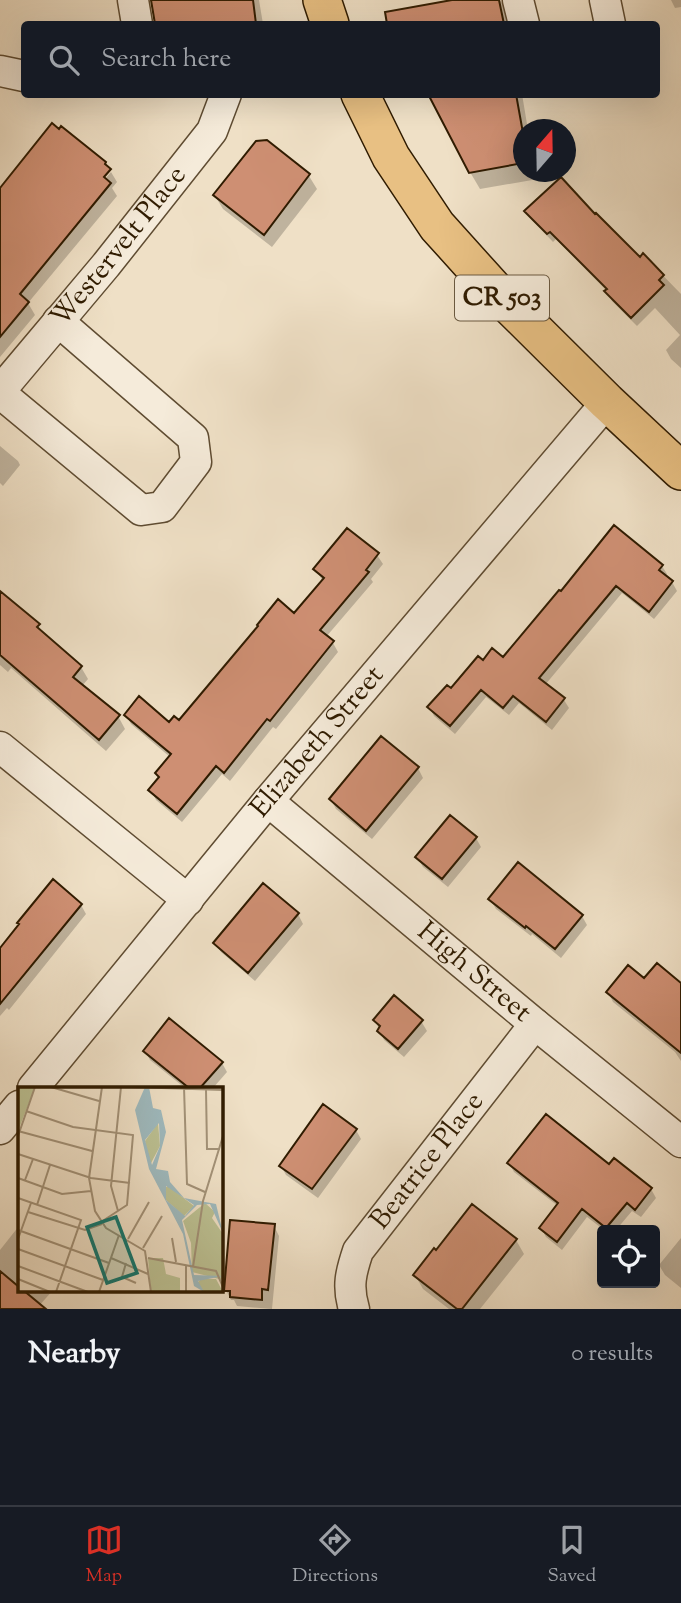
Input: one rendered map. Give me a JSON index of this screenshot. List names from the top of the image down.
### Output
{
  "streets": {
    "main road": ["CR 503"],
    "street": [
      "Westervelt Place",
      "Elizabeth Street",
      "High Street",
      "Beatrice Place"
    ]
  },
  "crossings": [
    ["CR 503", "Elizabeth Street"],
    ["Elizabeth Street", "High Street"],
    ["High Street", "Beatrice Place"]
  ],
  "north": "top",
  "page": {
    "search": "Search here",
    "heading": ["Nearby", "0 results"],
    "nav": ["Map", "Directions", "Saved"]
  }
}
